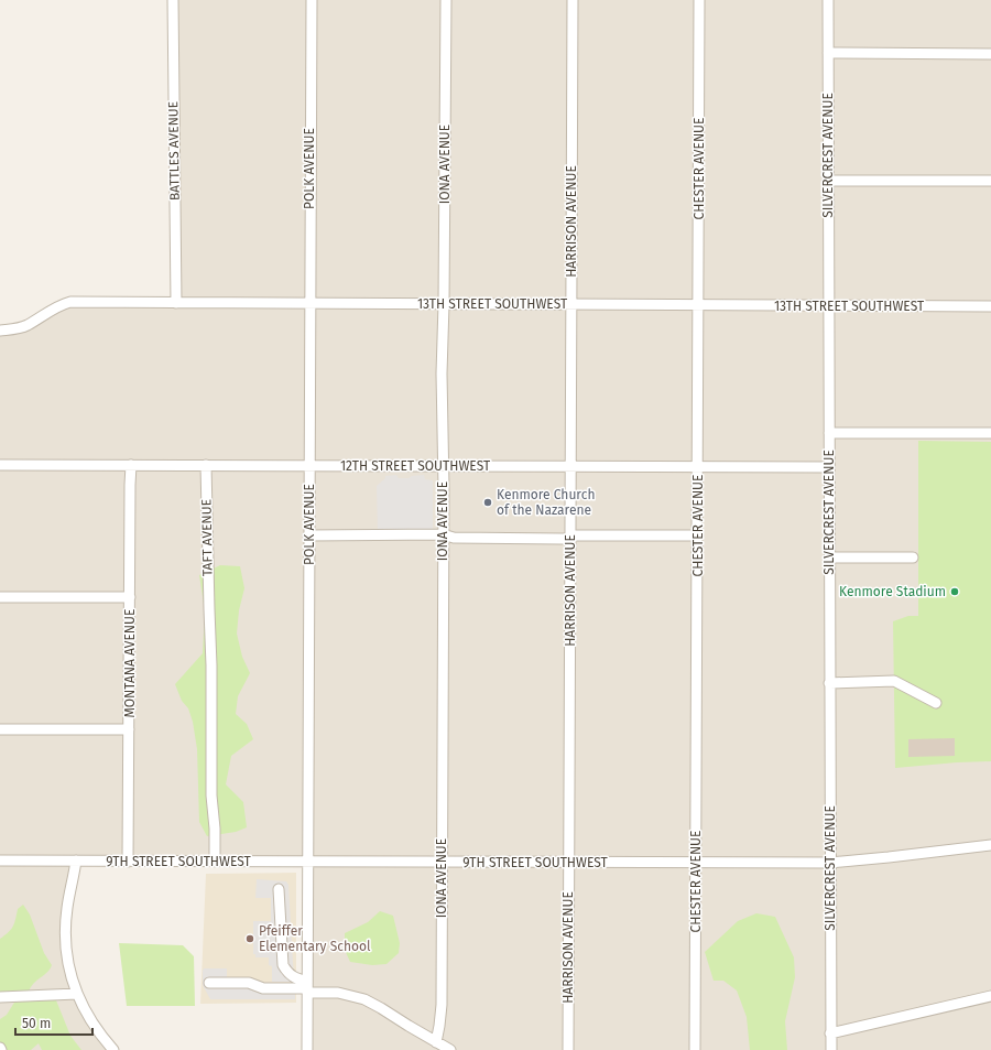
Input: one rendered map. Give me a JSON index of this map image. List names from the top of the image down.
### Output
{
  "streets": {
    "street": [
      "BATTLES AVENUE",
      "SILVERCREST AVENUE",
      "IONA AVENUE",
      "POLK AVENUE",
      "CHESTER AVENUE",
      "HARRISON AVENUE",
      "13TH STREET SOUTHWEST",
      "12TH STREET SOUTHWEST",
      "TAFT AVENUE",
      "MONTANA AVENUE",
      "9TH STREET SOUTHWEST"
    ]
  },
  "crossings": [
    ["BATTLES AVENUE", "13TH STREET SOUTHWEST"],
    ["SILVERCREST AVENUE", "13TH STREET SOUTHWEST"],
    ["SILVERCREST AVENUE", "12TH STREET SOUTHWEST"],
    ["SILVERCREST AVENUE", "9TH STREET SOUTHWEST"],
    ["IONA AVENUE", "13TH STREET SOUTHWEST"],
    ["IONA AVENUE", "12TH STREET SOUTHWEST"],
    ["IONA AVENUE", "9TH STREET SOUTHWEST"],
    ["POLK AVENUE", "13TH STREET SOUTHWEST"],
    ["POLK AVENUE", "12TH STREET SOUTHWEST"],
    ["POLK AVENUE", "9TH STREET SOUTHWEST"],
    ["CHESTER AVENUE", "13TH STREET SOUTHWEST"],
    ["CHESTER AVENUE", "12TH STREET SOUTHWEST"],
    ["CHESTER AVENUE", "9TH STREET SOUTHWEST"],
    ["HARRISON AVENUE", "13TH STREET SOUTHWEST"],
    ["HARRISON AVENUE", "12TH STREET SOUTHWEST"],
    ["HARRISON AVENUE", "9TH STREET SOUTHWEST"],
    ["12TH STREET SOUTHWEST", "TAFT AVENUE"],
    ["12TH STREET SOUTHWEST", "MONTANA AVENUE"],
    ["TAFT AVENUE", "9TH STREET SOUTHWEST"],
    ["MONTANA AVENUE", "9TH STREET SOUTHWEST"]
  ],
  "places": ["Kenmore Church of the Nazarene", "Kenmore Stadium", "Pfeiffer Elementary School"],
  "scale_bar": "50 m"
}
